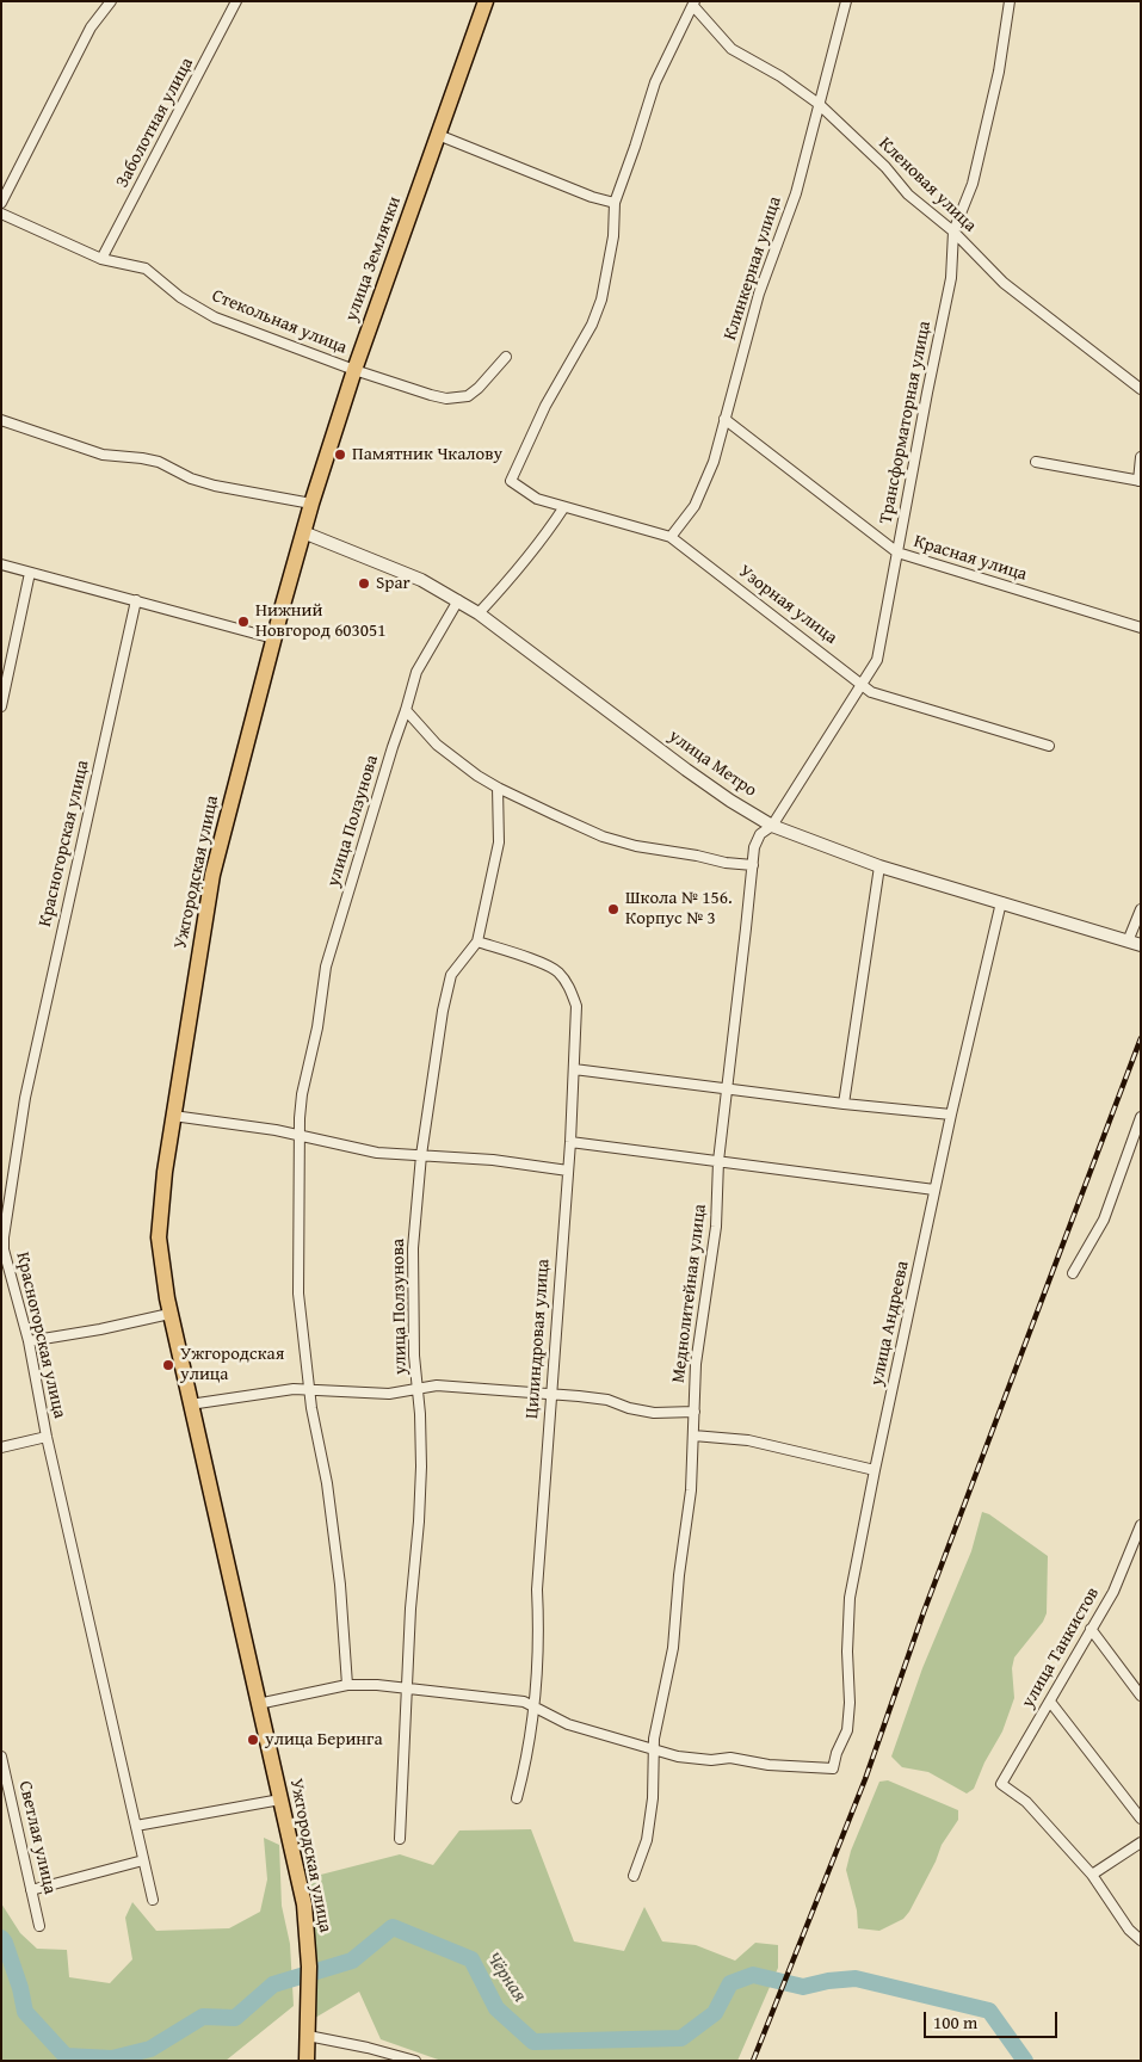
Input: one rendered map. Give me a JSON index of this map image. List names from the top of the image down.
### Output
{
  "streets": {
    "main road": ["улица Землячки", "Ужгородская улица"],
    "street": [
      "Заболотная улица",
      "Кленовая улица",
      "Клинкерная улица",
      "Стекольная улица",
      "Трансформаторная улица",
      "Красная улица",
      "Узорная улица",
      "улица Метро",
      "улица Ползунова",
      "Красногорская улица",
      "Меднолитейная улица",
      "улица Андреева",
      "Цилиндровая улица",
      "улица Танкистов",
      "Светлая улица"
    ]
  },
  "crossings": [
    ["Заболотная улица", "Стекольная улица"],
    ["Кленовая улица", "Клинкерная улица"],
    ["Кленовая улица", "Трансформаторная улица"],
    ["улица Землячки", "Стекольная улица"],
    ["улица Землячки", "улица Метро"],
    ["улица Землячки", "Ужгородская улица"],
    ["Клинкерная улица", "Красная улица"],
    ["Клинкерная улица", "Узорная улица"],
    ["Трансформаторная улица", "Красная улица"],
    ["Трансформаторная улица", "Узорная улица"],
    ["Трансформаторная улица", "улица Метро"],
    ["Трансформаторная улица", "Меднолитейная улица"],
    ["улица Метро", "улица Ползунова"],
    ["улица Метро", "Ужгородская улица"],
    ["улица Метро", "Меднолитейная улица"],
    ["улица Метро", "улица Андреева"],
    ["улица Ползунова", "Цилиндровая улица"],
    ["Меднолитейная улица", "улица Андреева"]
  ],
  "water": ["Чёрная"],
  "places": [
    "Памятник Чкалову",
    "Spar",
    "Нижний Новгород 603051",
    "Школа № 156. Корпус № 3",
    "Ужгородская улица",
    "улица Беринга"
  ],
  "scale_bar": "100 m"
}
